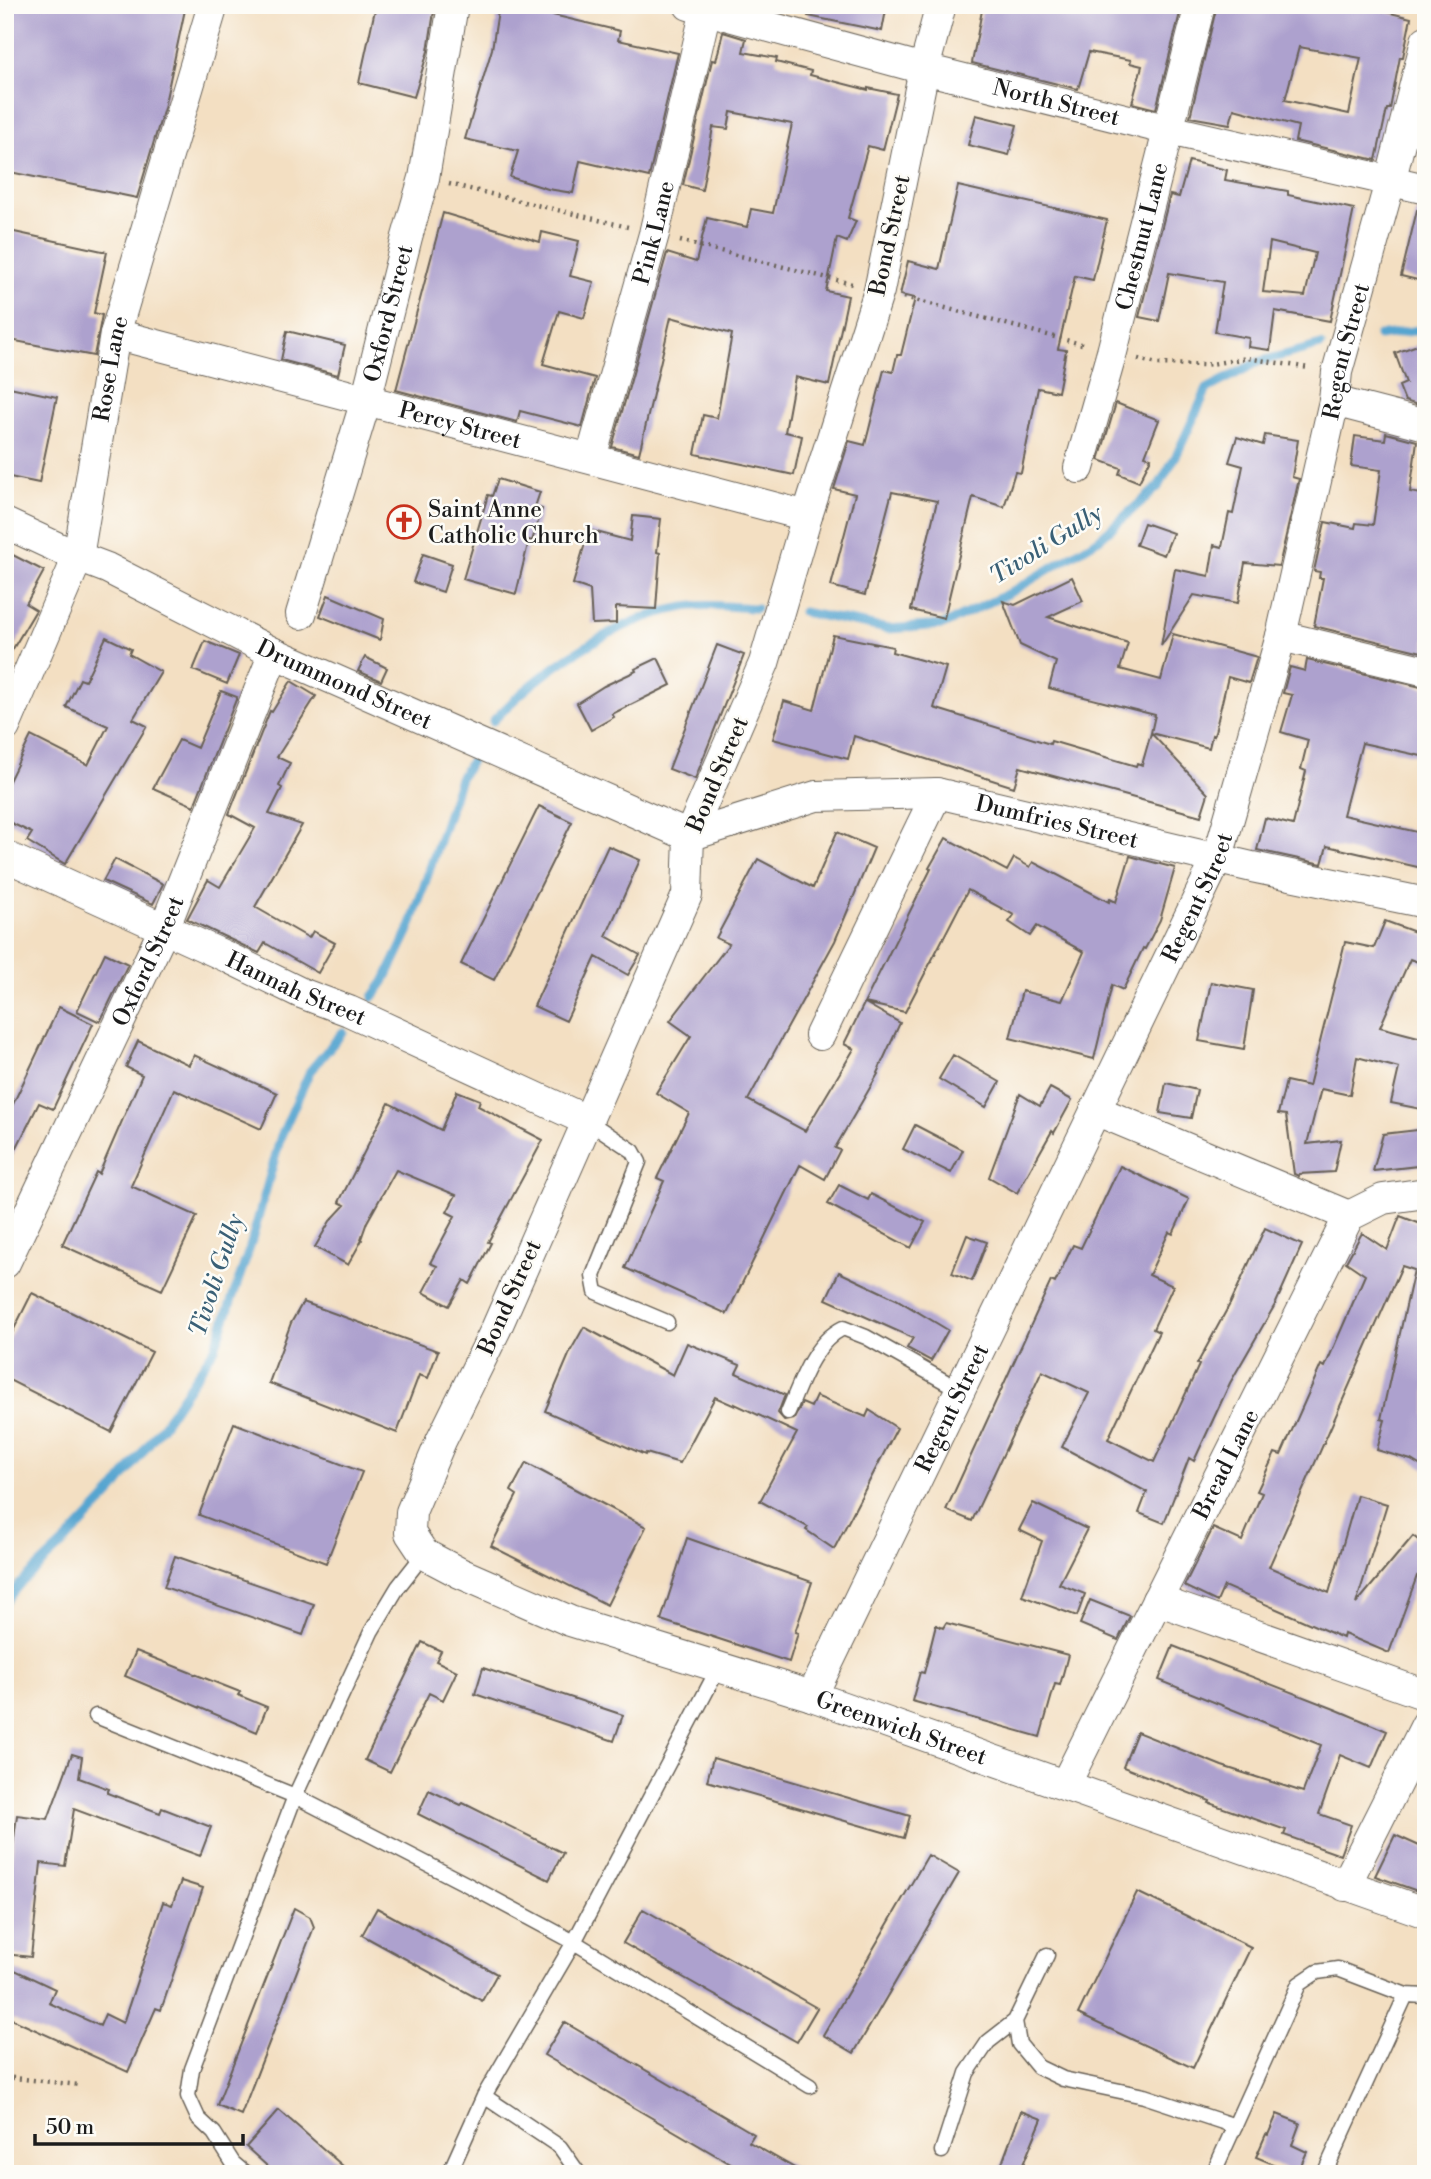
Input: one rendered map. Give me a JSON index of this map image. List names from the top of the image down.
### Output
{
  "streets": {
    "street": [
      "North Street",
      "Pink Lane",
      "Bond Street",
      "Chestnut Lane",
      "Oxford Street",
      "Regent Street",
      "Rose Lane",
      "Percy Street",
      "Drummond Street",
      "Dumfries Street",
      "Hannah Street",
      "Bread Lane",
      "Greenwich Street"
    ]
  },
  "crossings": [
    ["North Street", "Pink Lane"],
    ["North Street", "Bond Street"],
    ["North Street", "Chestnut Lane"],
    ["North Street", "Regent Street"],
    ["Pink Lane", "Percy Street"],
    ["Bond Street", "Percy Street"],
    ["Bond Street", "Drummond Street"],
    ["Bond Street", "Dumfries Street"],
    ["Bond Street", "Hannah Street"],
    ["Bond Street", "Greenwich Street"],
    ["Oxford Street", "Percy Street"],
    ["Oxford Street", "Drummond Street"],
    ["Oxford Street", "Hannah Street"],
    ["Regent Street", "Dumfries Street"],
    ["Regent Street", "Greenwich Street"],
    ["Rose Lane", "Percy Street"],
    ["Rose Lane", "Drummond Street"],
    ["Drummond Street", "Dumfries Street"],
    ["Bread Lane", "Greenwich Street"]
  ],
  "water": ["Tivoli Gully"],
  "places": {
    "church": ["Saint Anne Catholic Church"]
  },
  "scale_bar": "50 m"
}
